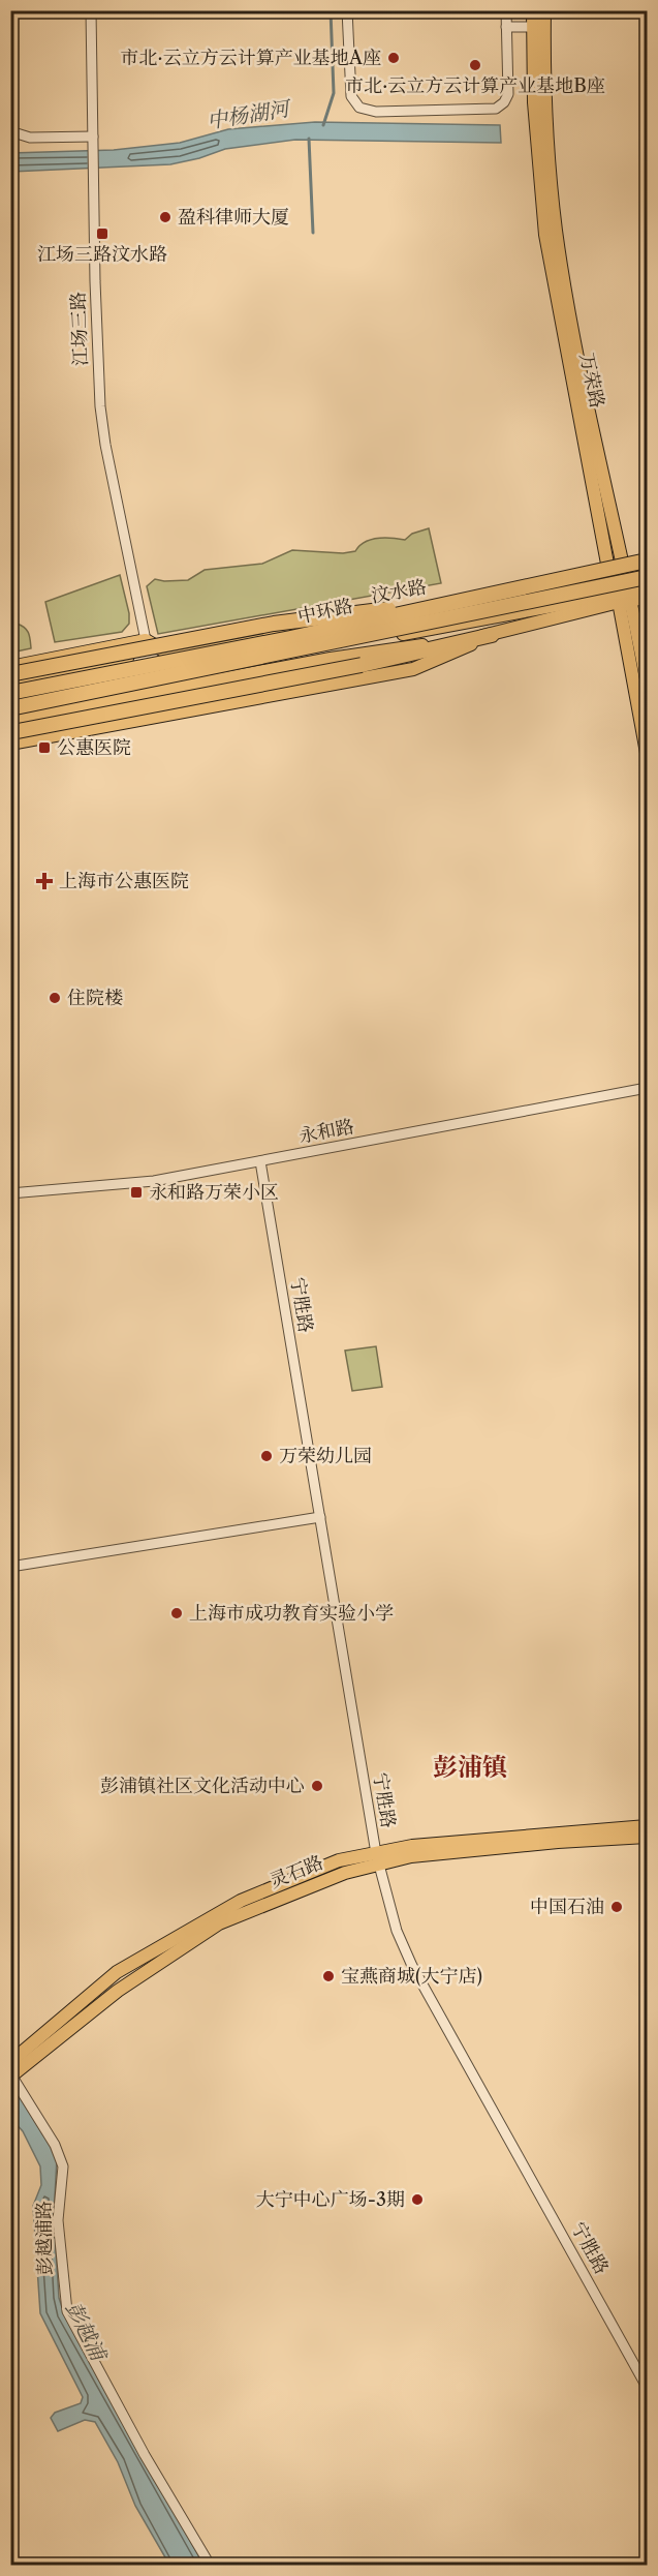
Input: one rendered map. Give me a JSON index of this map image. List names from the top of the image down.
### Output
{
  "streets": {
    "highway": ["中环路"],
    "main road": ["万荣路", "汶水路", "灵石路"],
    "street": [
      "江场三路",
      "永和路",
      "宁胜路",
      "彭越浦路"
    ]
  },
  "crossings": [
    ["万荣路", "汶水路"],
    ["永和路", "宁胜路"],
    ["宁胜路", "灵石路"],
    ["灵石路", "彭越浦路"]
  ],
  "districts": ["彭浦镇"],
  "water": ["中杨湖河", "彭越浦"],
  "places": {
    "other": [
      "市北·云立方云计算产业基地A座",
      "市北·云立方云计算产业基地B座",
      "盈科律师大厦",
      "住院楼",
      "万荣幼儿园",
      "上海市成功教育实验小学",
      "彭浦镇社区文化活动中心",
      "中国石油",
      "宝燕商城(大宁店)",
      "大宁中心广场-3期"
    ],
    "transit": ["江场三路汶水路", "公惠医院", "永和路万荣小区"],
    "health": ["上海市公惠医院"]
  }
}
